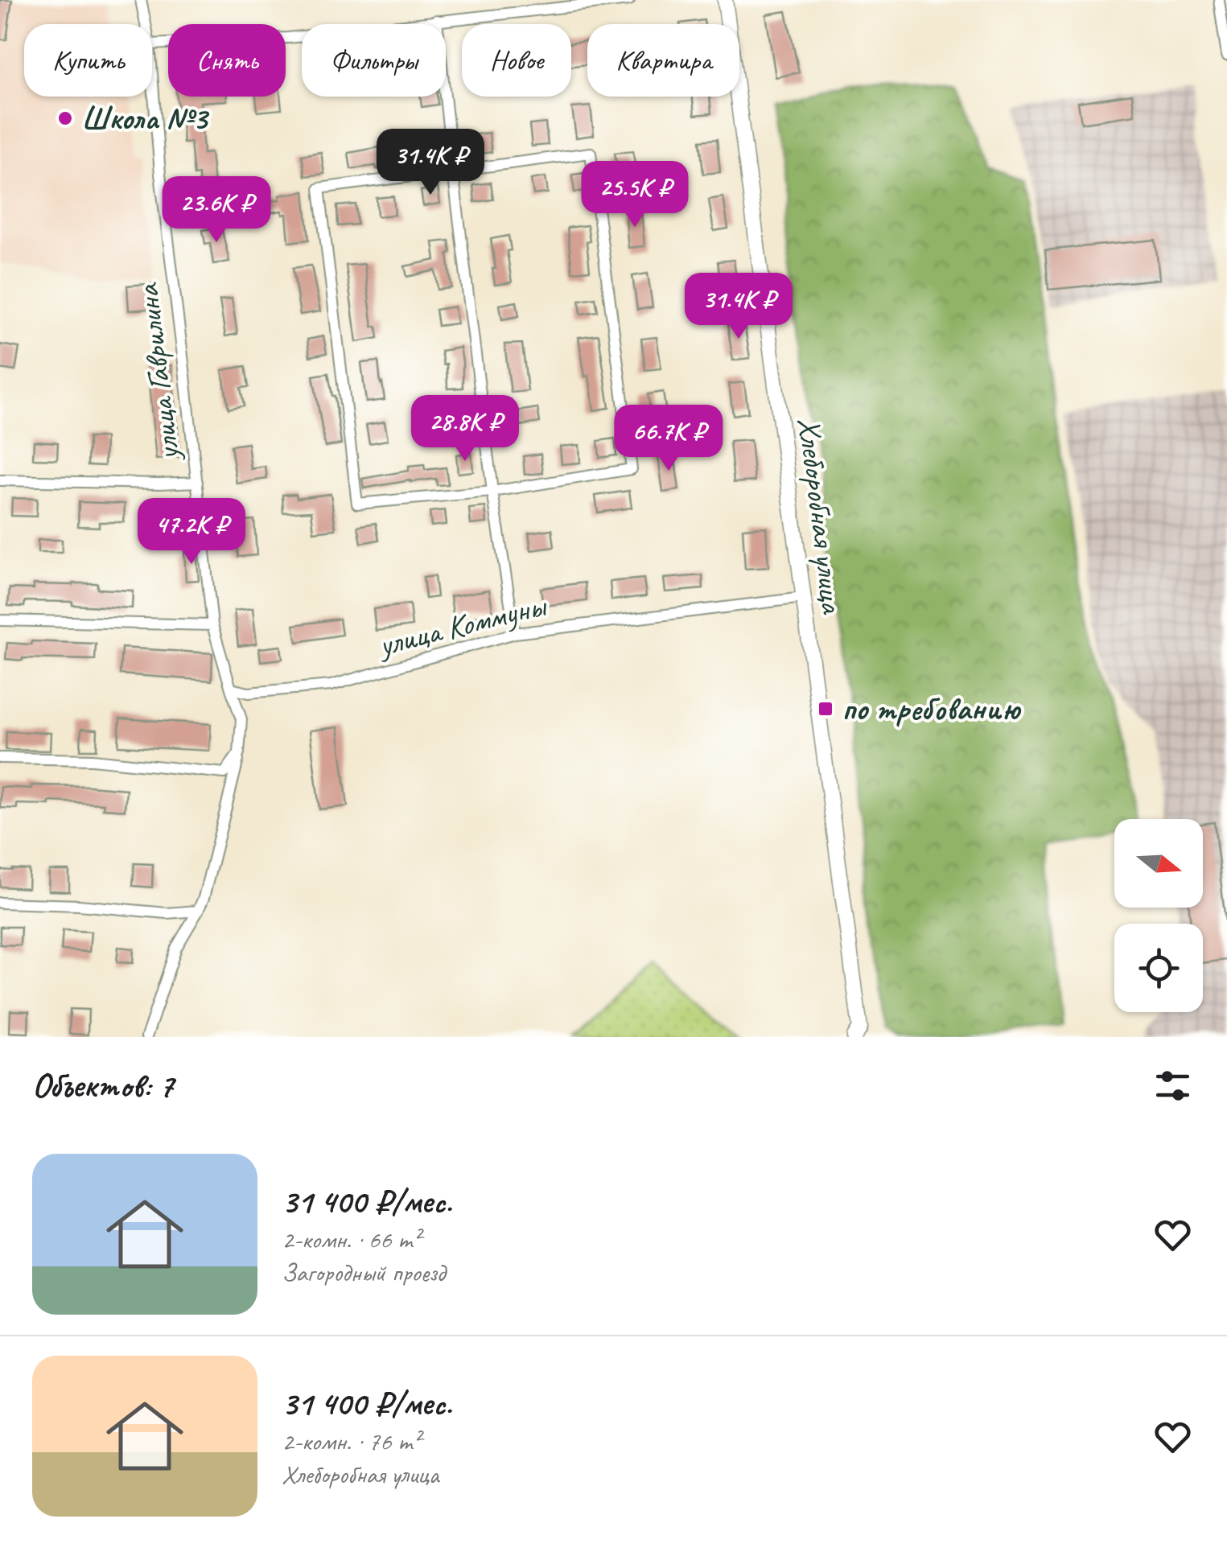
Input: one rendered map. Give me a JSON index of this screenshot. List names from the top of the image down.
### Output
{
  "streets": {
    "main road": ["Хлеборобная улица"],
    "street": ["улица Гаврилина", "улица Коммуны"]
  },
  "crossings": [
    ["улица Гаврилина", "улица Коммуны"],
    ["Хлеборобная улица", "улица Коммуны"]
  ],
  "places": {
    "other": ["Школа №3"],
    "transit": ["по требованию"]
  },
  "north": "right",
  "page": {
    "chip": [
      "Купить",
      "Снять",
      "Фильтры",
      "Новое",
      "Квартира"
    ],
    "price": [
      "31.4K ₽",
      "25.5K ₽",
      "23.6K ₽",
      "31.4K ₽",
      "28.8K ₽",
      "66.7K ₽",
      "47.2K ₽"
    ],
    "heading": "Объектов: 7",
    "list": [
      {
        "name": "31 400 ₽/мес.",
        "note": "2-комн. · 66 m² · Загородный проезд"
      },
      {
        "name": "31 400 ₽/мес.",
        "note": "2-комн. · 76 m² · Хлеборобная улица"
      }
    ]
  }
}
